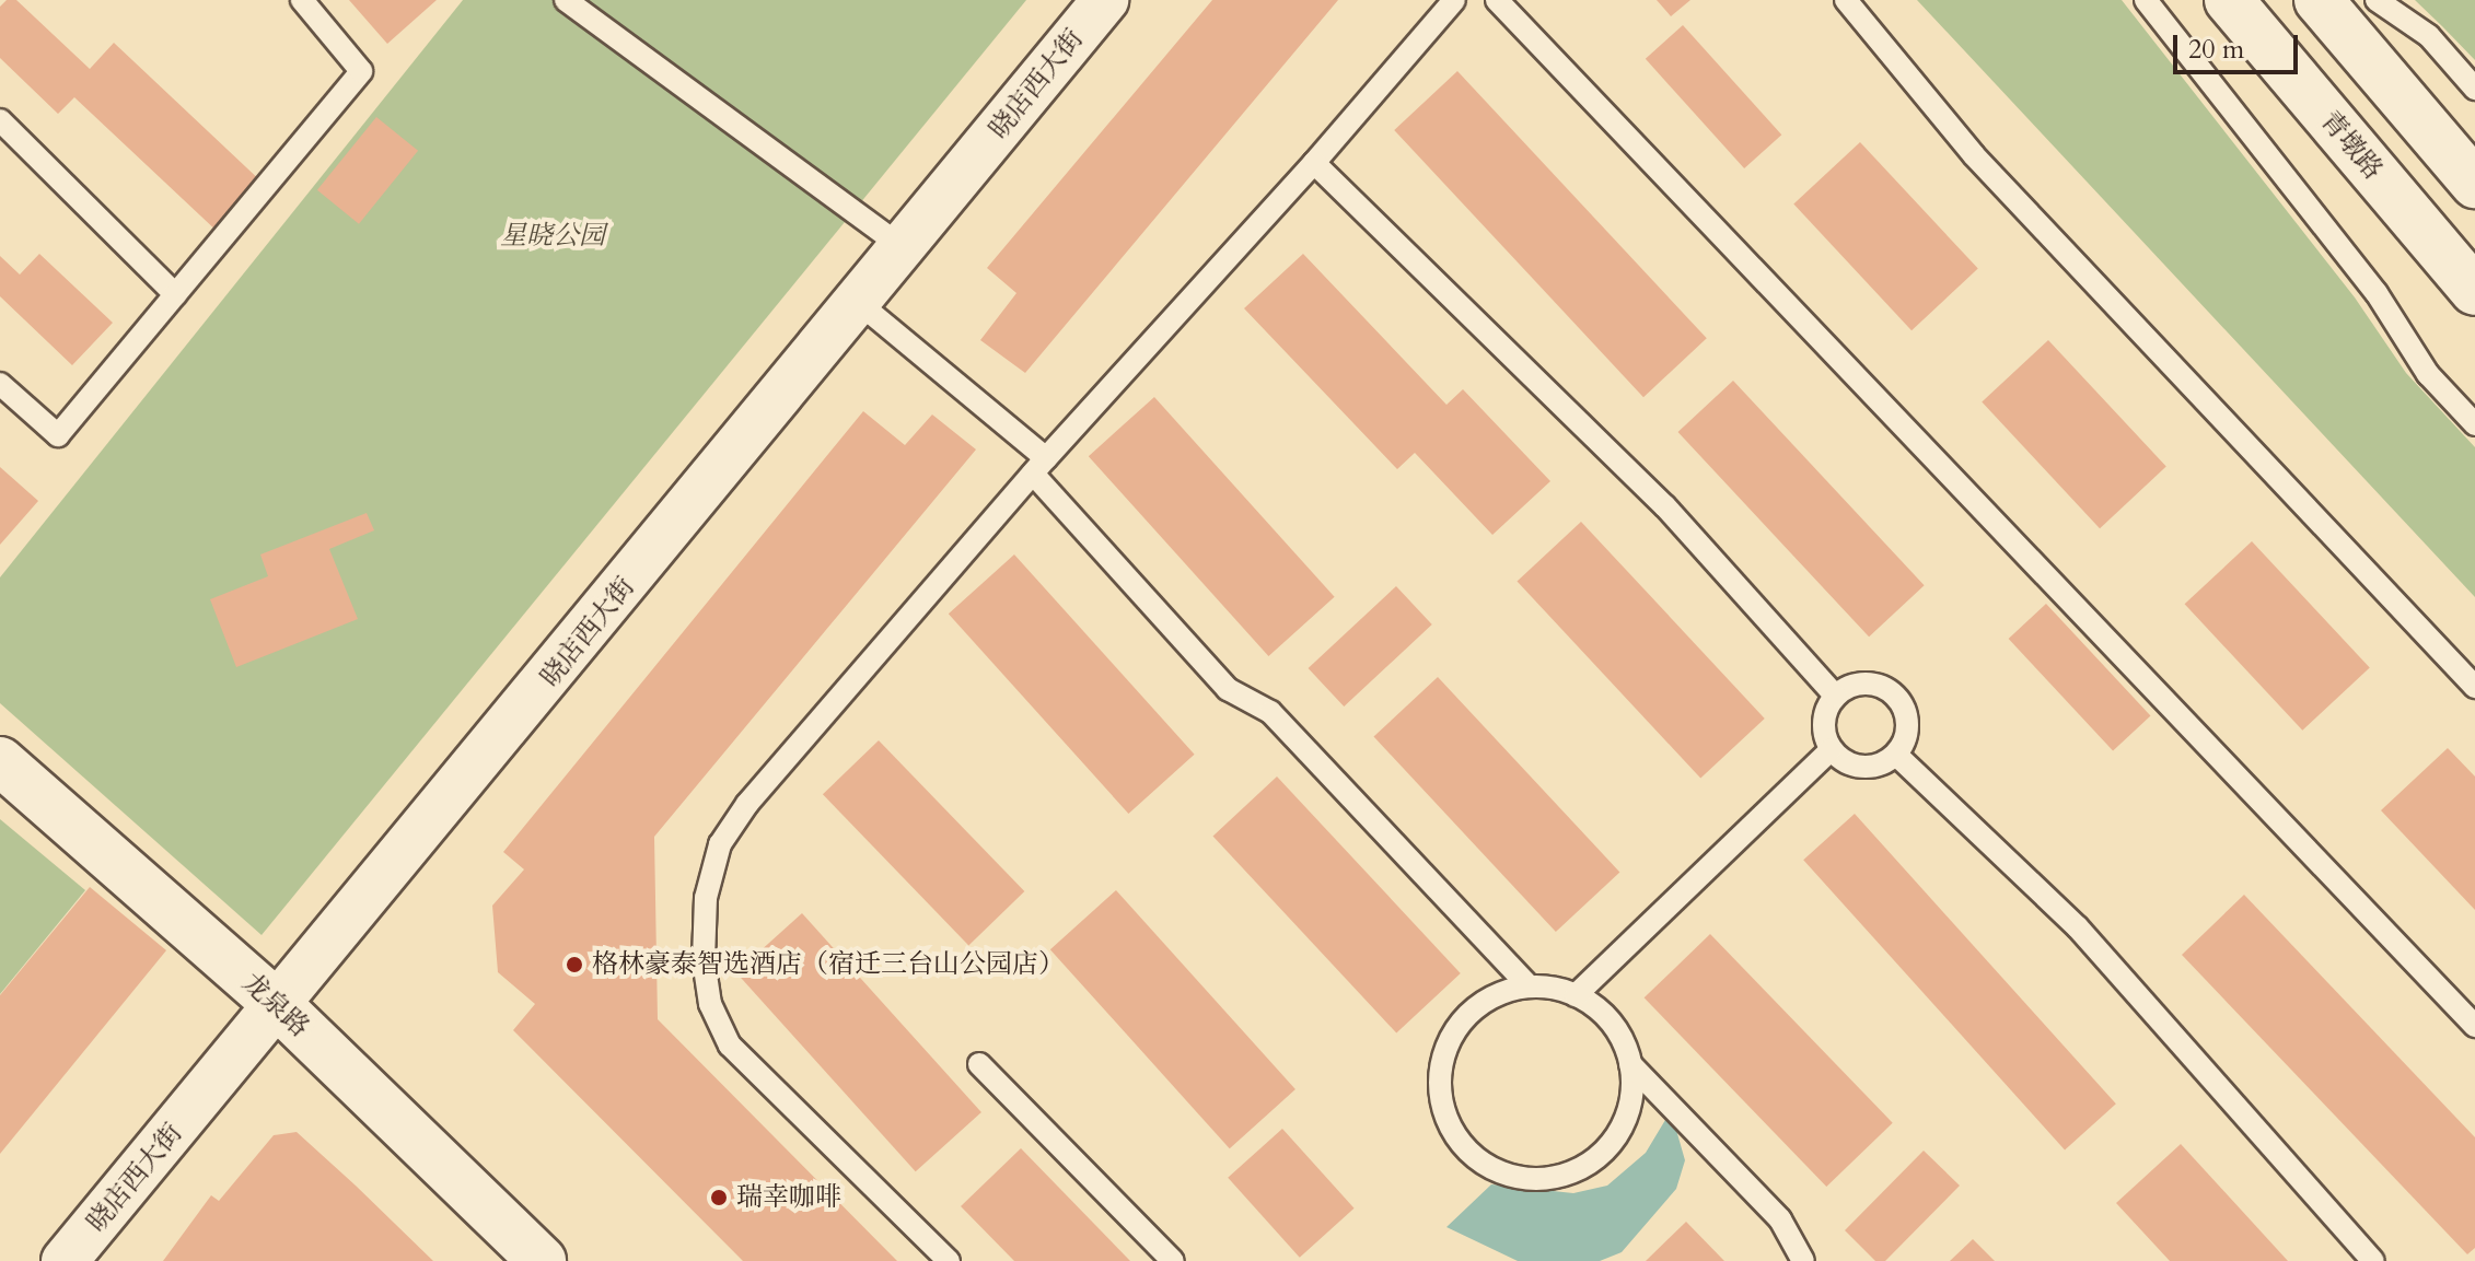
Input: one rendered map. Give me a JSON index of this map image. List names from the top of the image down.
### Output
{
  "streets": {
    "street": ["晓店西大街", "青墩路", "龙泉路"]
  },
  "crossings": [
    ["晓店西大街", "龙泉路"]
  ],
  "parks": ["星晓公园"],
  "places": ["格林豪泰智选酒店（宿迁三台山公园店）", "瑞幸咖啡"],
  "scale_bar": "20 m"
}
